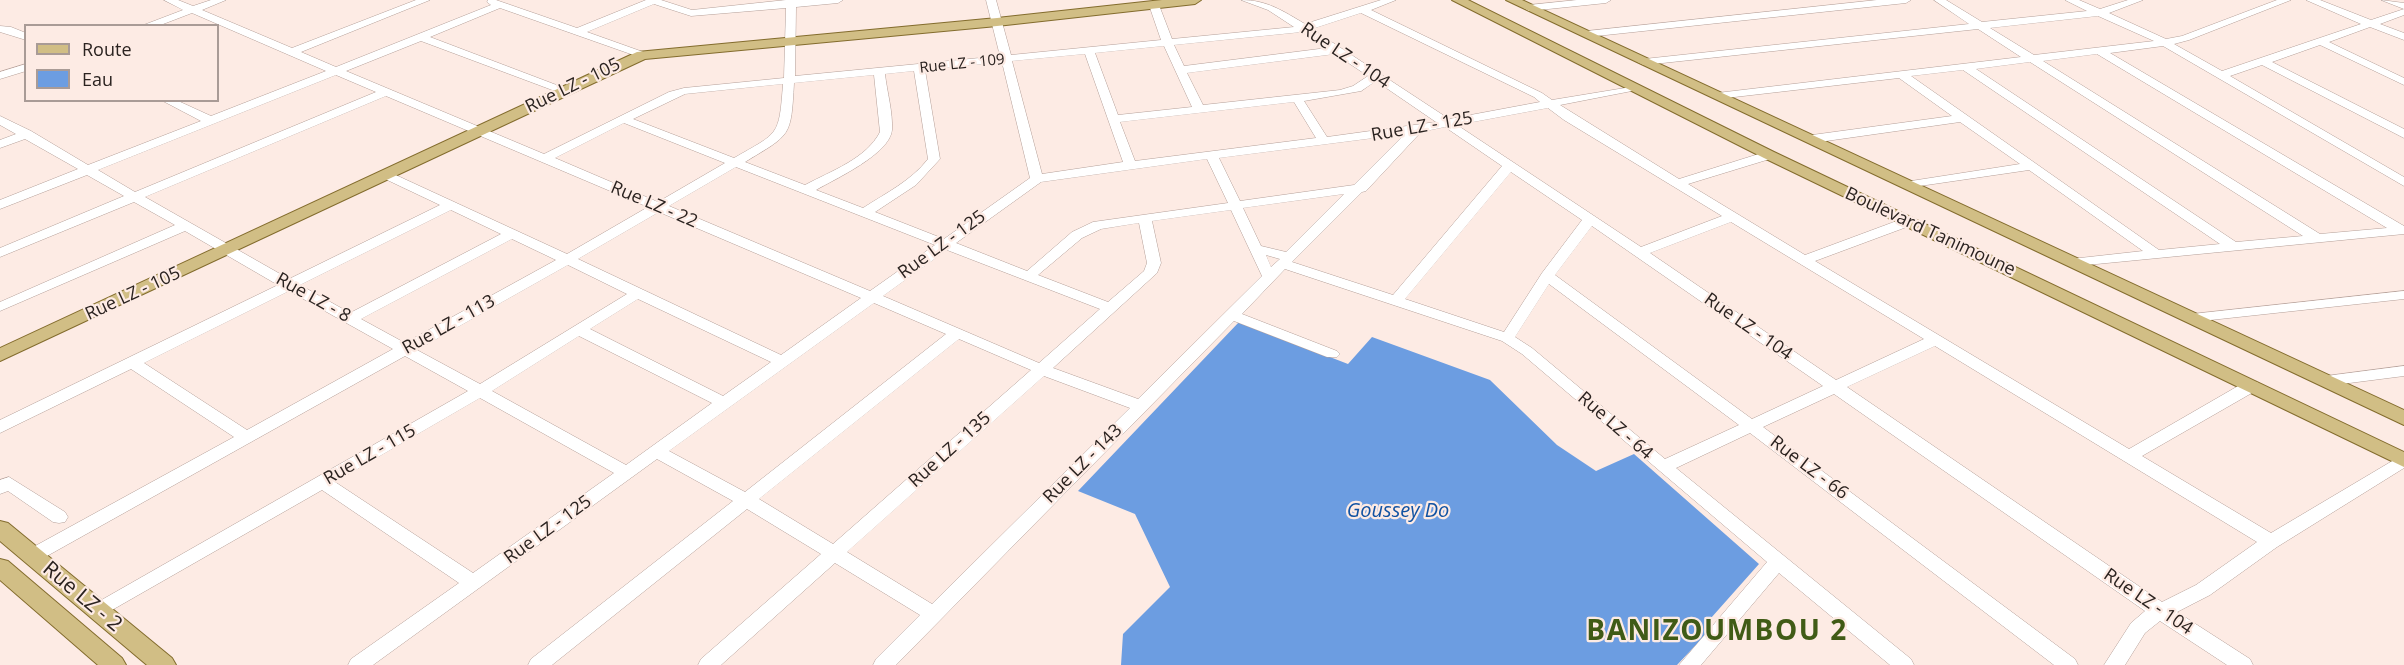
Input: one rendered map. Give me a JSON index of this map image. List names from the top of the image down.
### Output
{
  "streets": {
    "main road": ["Rue LZ - 105", "Boulevard Tanimoune", "Rue LZ - 2"],
    "street": [
      "Rue LZ - 104",
      "Rue LZ - 109",
      "Rue LZ - 125",
      "Rue LZ - 22",
      "Rue LZ - 8",
      "Rue LZ - 113",
      "Rue LZ - 64",
      "Rue LZ - 135",
      "Rue LZ - 115",
      "Rue LZ - 143",
      "Rue LZ - 66"
    ]
  },
  "crossings": [
    ["Rue LZ - 104", "Rue LZ - 109"],
    ["Rue LZ - 104", "Rue LZ - 125"],
    ["Rue LZ - 109", "Rue LZ - 22"],
    ["Rue LZ - 109", "Rue LZ - 113"],
    ["Rue LZ - 105", "Rue LZ - 22"],
    ["Rue LZ - 105", "Rue LZ - 8"],
    ["Rue LZ - 105", "Rue LZ - 113"],
    ["Rue LZ - 125", "Rue LZ - 22"],
    ["Rue LZ - 125", "Boulevard Tanimoune"],
    ["Rue LZ - 125", "Rue LZ - 8"],
    ["Rue LZ - 22", "Rue LZ - 113"],
    ["Rue LZ - 22", "Rue LZ - 135"],
    ["Rue LZ - 22", "Rue LZ - 143"],
    ["Rue LZ - 8", "Rue LZ - 113"],
    ["Rue LZ - 8", "Rue LZ - 115"],
    ["Rue LZ - 113", "Rue LZ - 2"],
    ["Rue LZ - 64", "Rue LZ - 143"],
    ["Rue LZ - 115", "Rue LZ - 2"]
  ],
  "districts": ["BANIZOUMBOU 2"],
  "water": ["Goussey Do"],
  "legend": ["Route", "Eau"]
}
